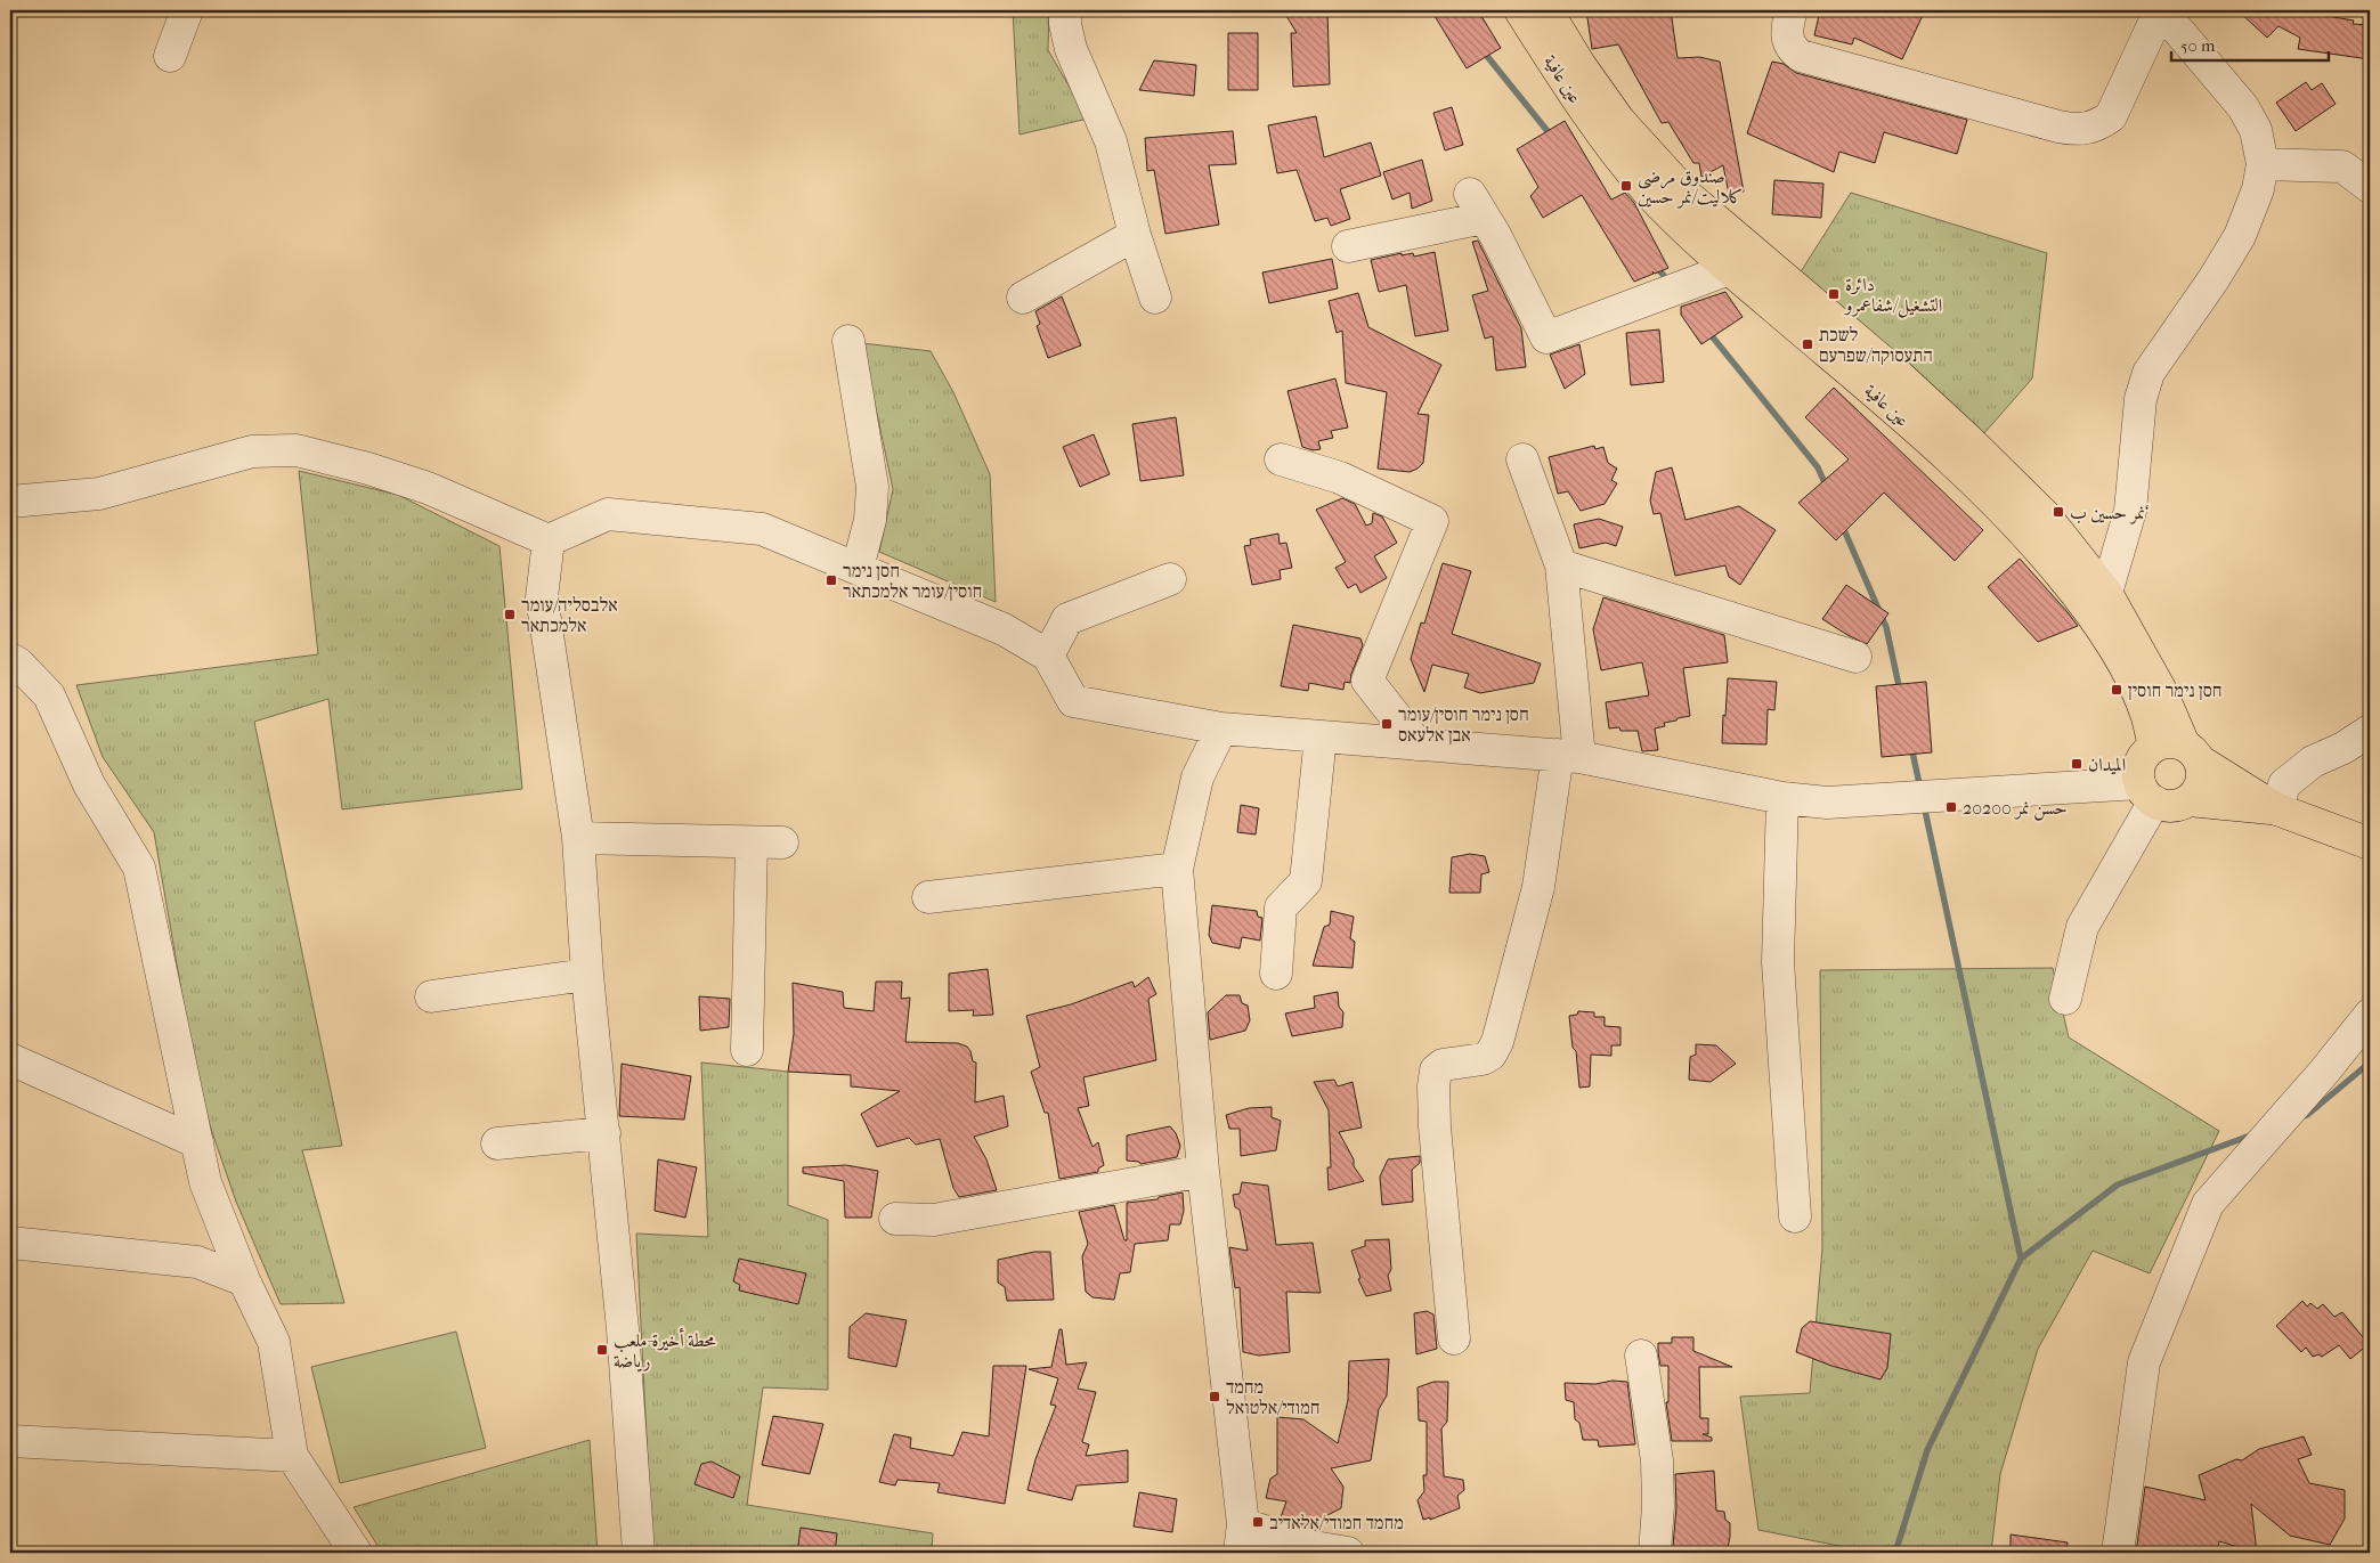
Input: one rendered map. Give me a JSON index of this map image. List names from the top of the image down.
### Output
{
  "streets": {
    "main road": ["عين عافية"]
  },
  "places": {
    "transit": [
      "صندوق مرضى كلاليت/نمر حسين",
      "دائرة التشغيل/شفاعمرو",
      "לשכת התעסוקה/שפרעם",
      "نمر حسين ب‘",
      "חסן נימר חוסין/עומר אלמכתאר",
      "אלבסליה/עומר אלמכתאר",
      "חסן נימר חוסין",
      "חסן נימר חוסין/עומר אבן אלעאס",
      "الميدان",
      "حسن نمر 20200",
      "محطة أخيرة-ملعب رياضة",
      "מחמד חמודי/אלטואל",
      "מחמד חמודי/אלאדיב"
    ]
  },
  "scale_bar": "50 m"
}
